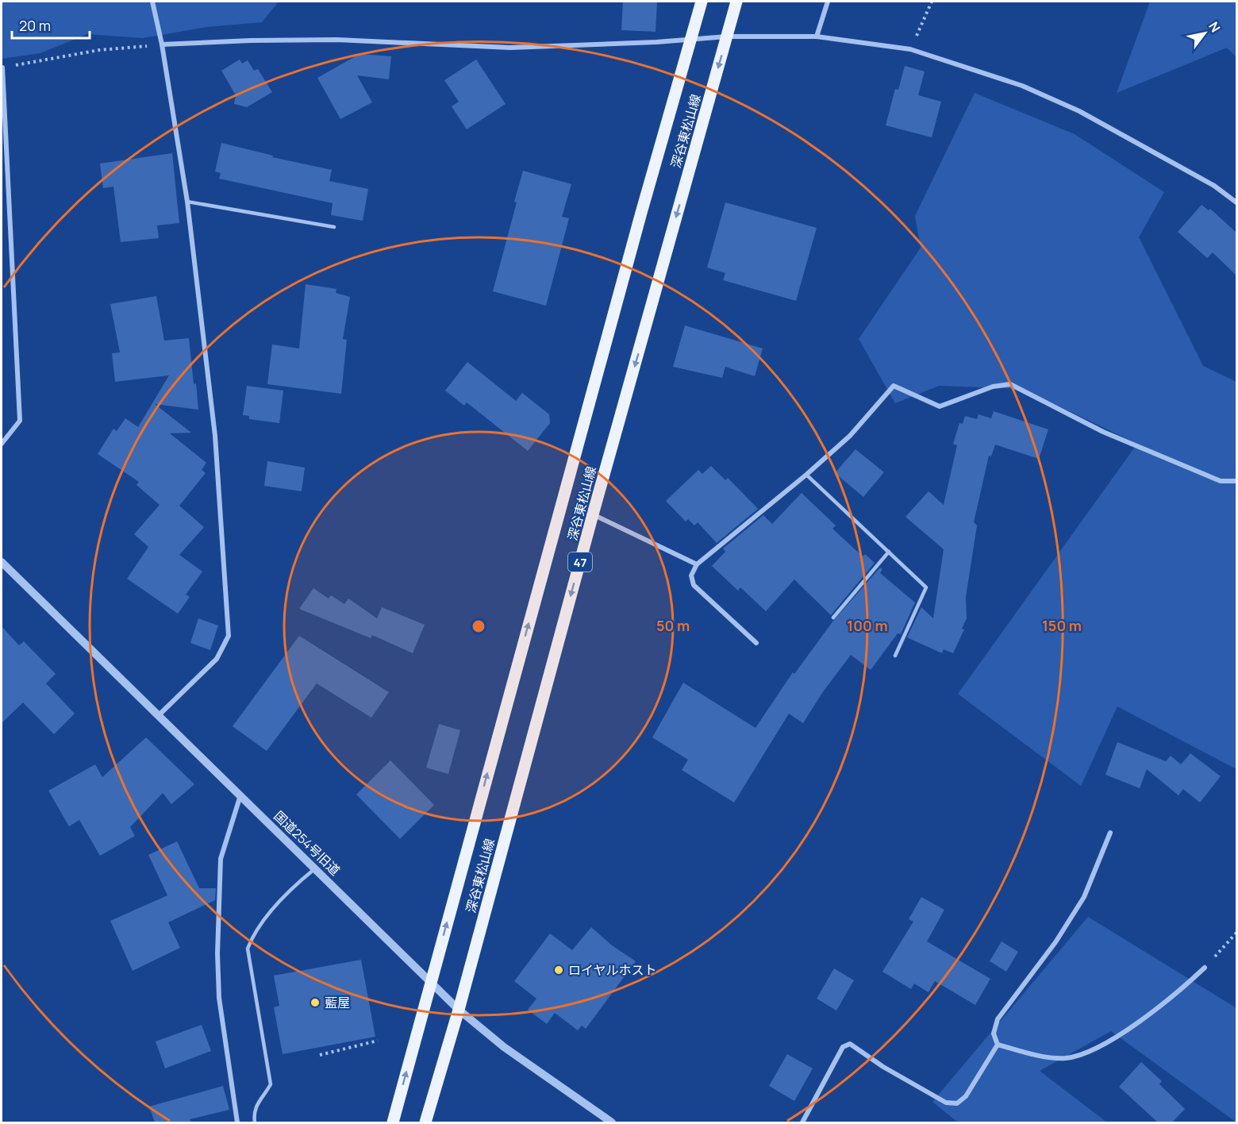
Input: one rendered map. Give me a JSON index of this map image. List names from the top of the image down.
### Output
{
  "streets": {
    "main road": ["深谷東松山線", "47"],
    "street": ["国道254号旧道"]
  },
  "crossings": [
    ["深谷東松山線", "国道254号旧道"]
  ],
  "places": ["ロイヤルホスト", "藍屋"],
  "scale_bar": "20 m",
  "north": "top right",
  "rings": ["50 m", "100 m", "150 m"]
}
